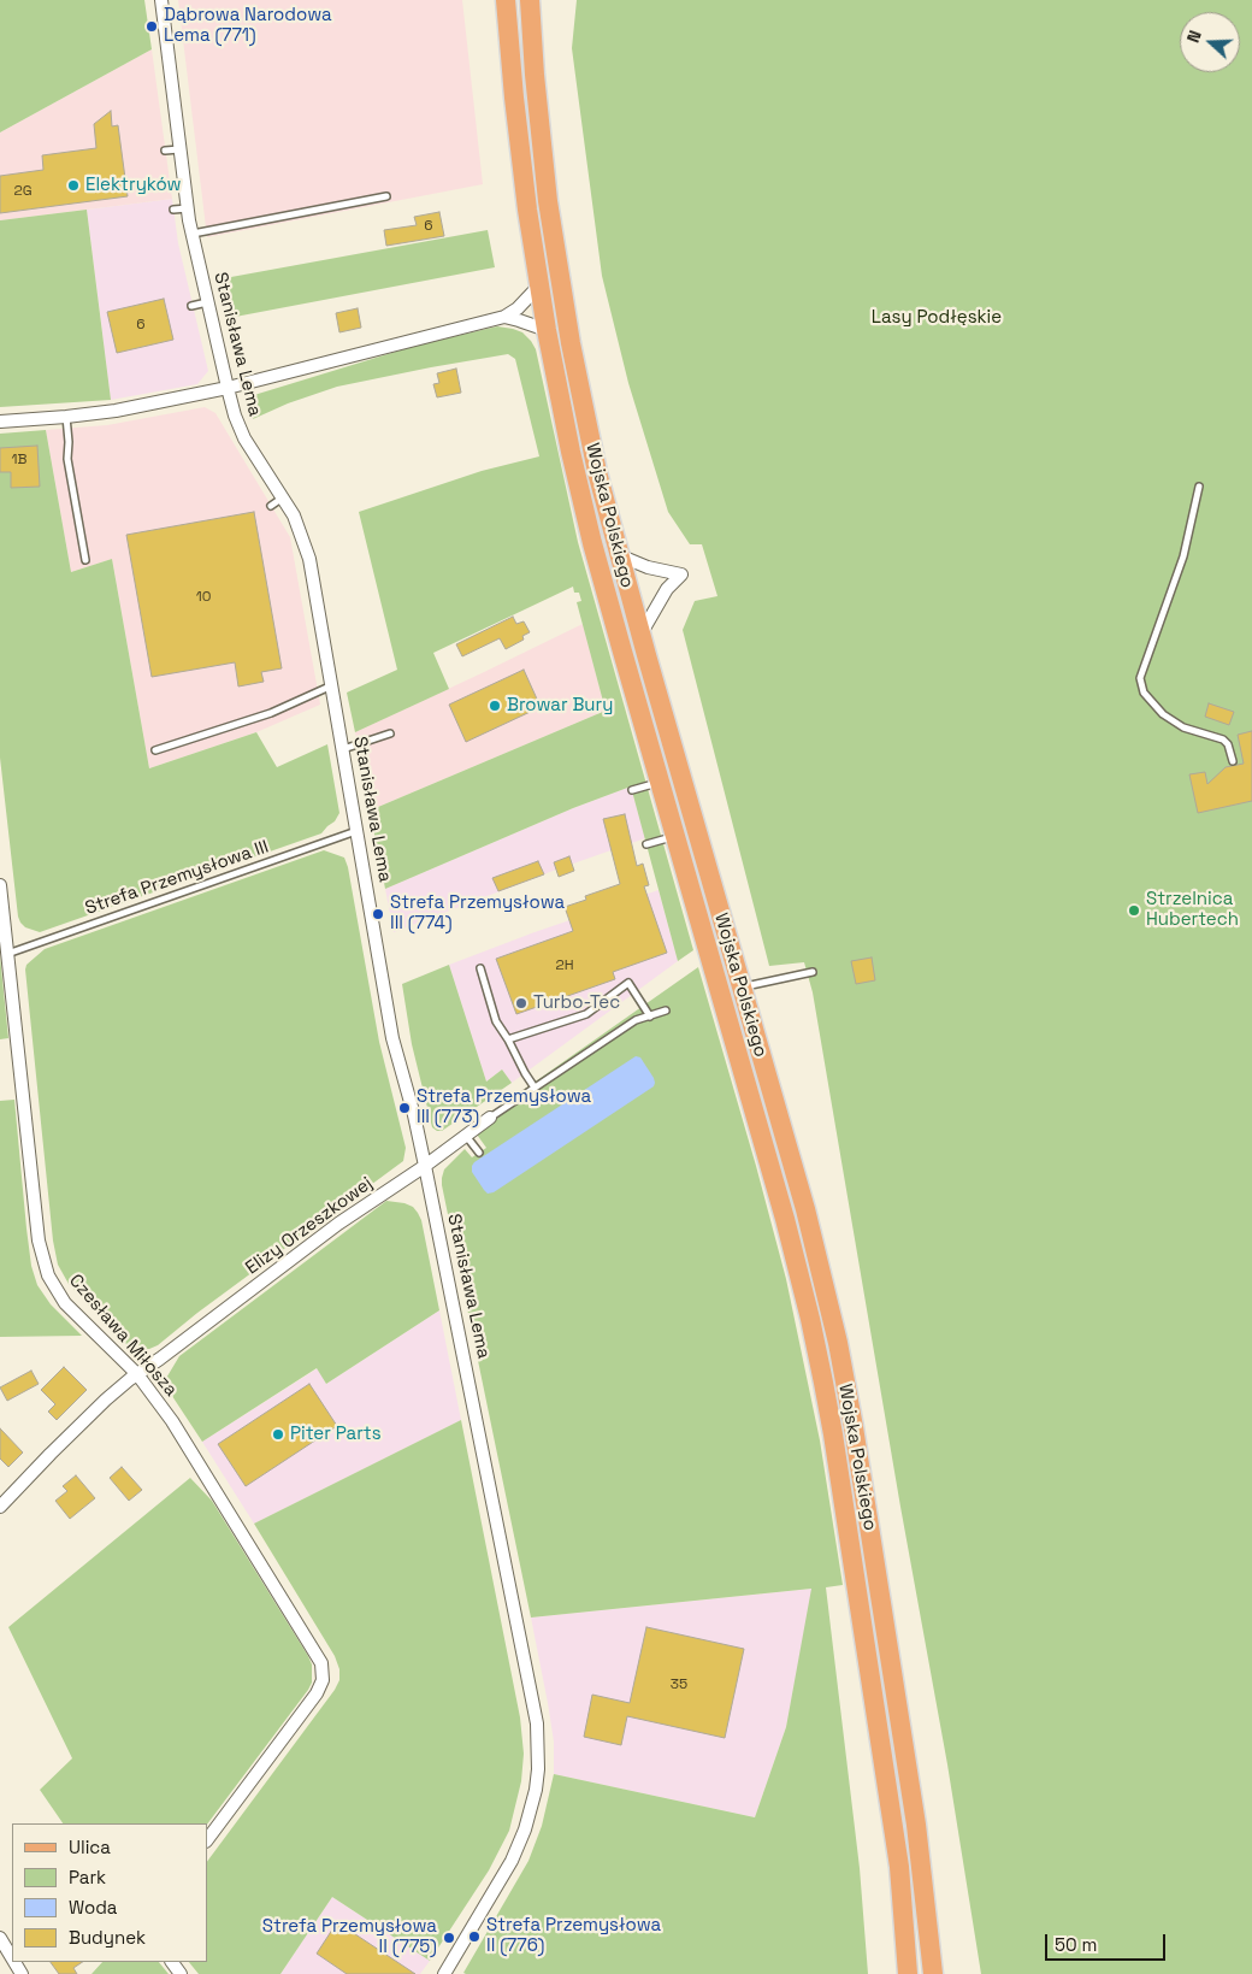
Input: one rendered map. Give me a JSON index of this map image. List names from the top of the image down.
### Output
{
  "streets": {
    "main road": ["Wojska Polskiego"],
    "street": ["Stanisława Lema", "Elizy Orzeszkowej", "Czesława Miłosza"],
    "lane": ["Strefa Przemysłowa III"]
  },
  "crossings": [
    ["Stanisława Lema", "Strefa Przemysłowa III"],
    ["Stanisława Lema", "Elizy Orzeszkowej"],
    ["Strefa Przemysłowa III", "Czesława Miłosza"],
    ["Elizy Orzeszkowej", "Czesława Miłosza"]
  ],
  "parks": ["Lasy Podłęskie"],
  "places": [
    "Dąbrowa Narodowa Lema (771)",
    "Elektryków",
    "Browar Bury",
    "Strzelnica Hubertech",
    "Strefa Przemysłowa III (774)",
    "Turbo-Tec",
    "Strefa Przemysłowa III (773)",
    "Piter Parts",
    "Strefa Przemysłowa II (776)",
    "Strefa Przemysłowa II (775)"
  ],
  "house_numbers": [
    "2G",
    "6",
    "6",
    "1B",
    "10",
    "2H",
    "35"
  ],
  "legend": [
    "Ulica",
    "Park",
    "Woda",
    "Budynek"
  ],
  "scale_bar": "50 m",
  "north": "left"
}
